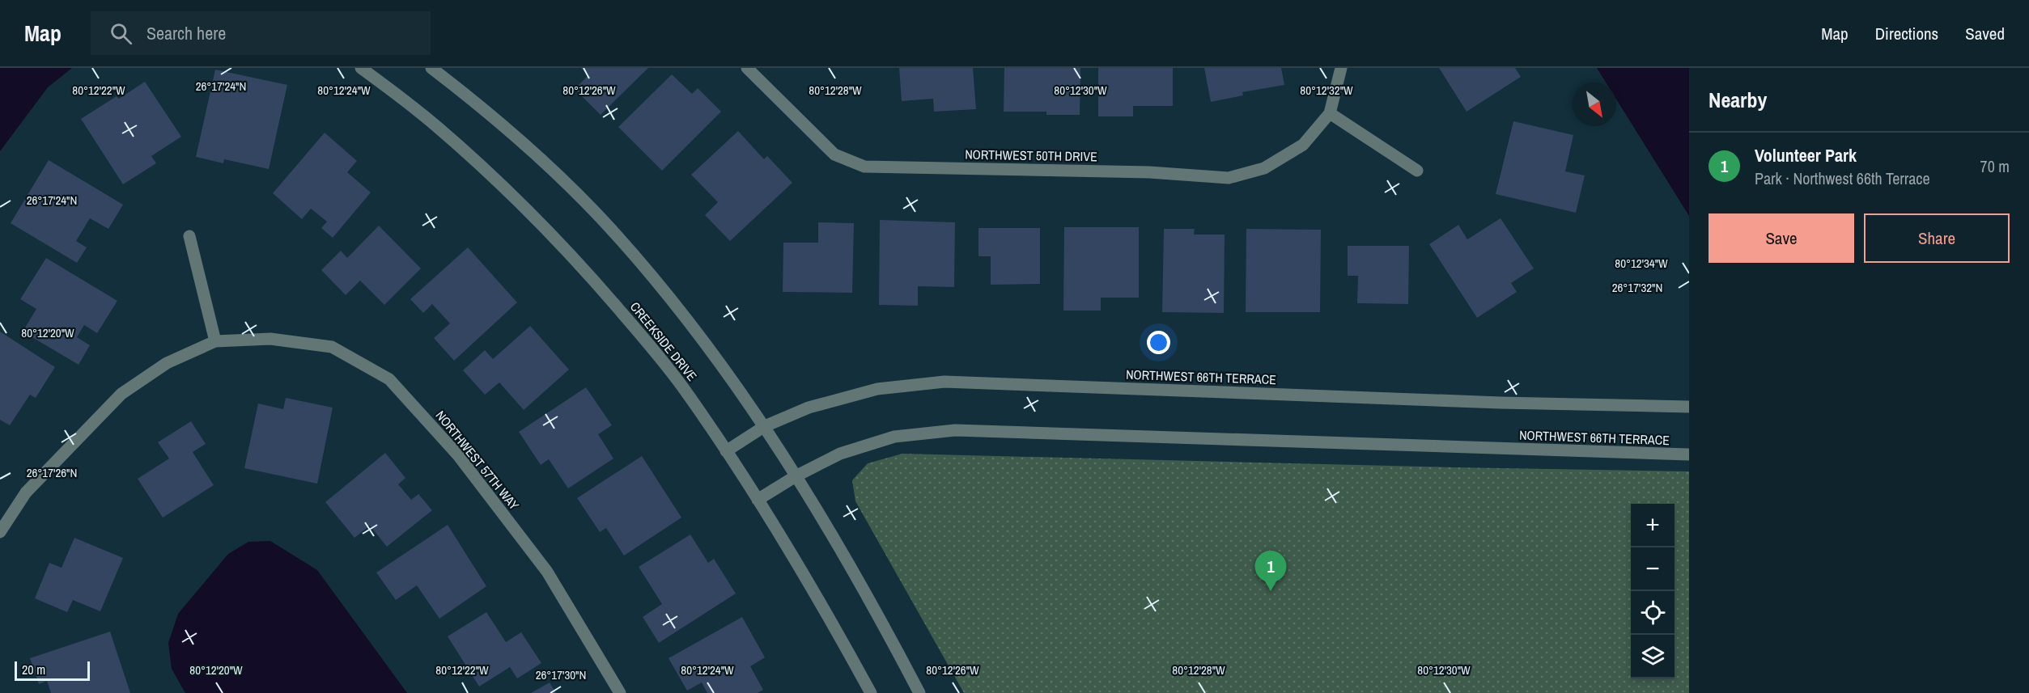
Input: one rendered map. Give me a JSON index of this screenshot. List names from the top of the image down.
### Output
{
  "streets": {
    "street": [
      "NORTHWEST 50TH DRIVE",
      "CREEKSIDE DRIVE",
      "NORTHWEST 66TH TERRACE",
      "NORTHWEST 57TH WAY"
    ]
  },
  "crossings": [
    ["CREEKSIDE DRIVE", "NORTHWEST 66TH TERRACE"]
  ],
  "scale_bar": "20 m",
  "north": "bottom right",
  "page": {
    "header": "Map",
    "search": "Search here",
    "nav": ["Map", "Directions", "Saved"],
    "heading": "Nearby",
    "list": [
      {
        "mark": "1",
        "name": "Volunteer Park",
        "note": "Park · Northwest 66th Terrace",
        "value": "70 m"
      }
    ],
    "buttons": ["Save", "Share"],
    "map_buttons": ["+", "−"],
    "pins": "1",
    "scale": "20 m"
  },
  "coordinates": [
    "26°17'24\"N",
    "80°12'22\"W",
    "80°12'24\"W",
    "80°12'26\"W",
    "80°12'28\"W",
    "80°12'32\"W",
    "80°12'30\"W",
    "80°12'34\"W",
    "26°17'32\"N",
    "80°12'20\"W",
    "26°17'26\"N",
    "26°17'30\"N"
  ]
}
